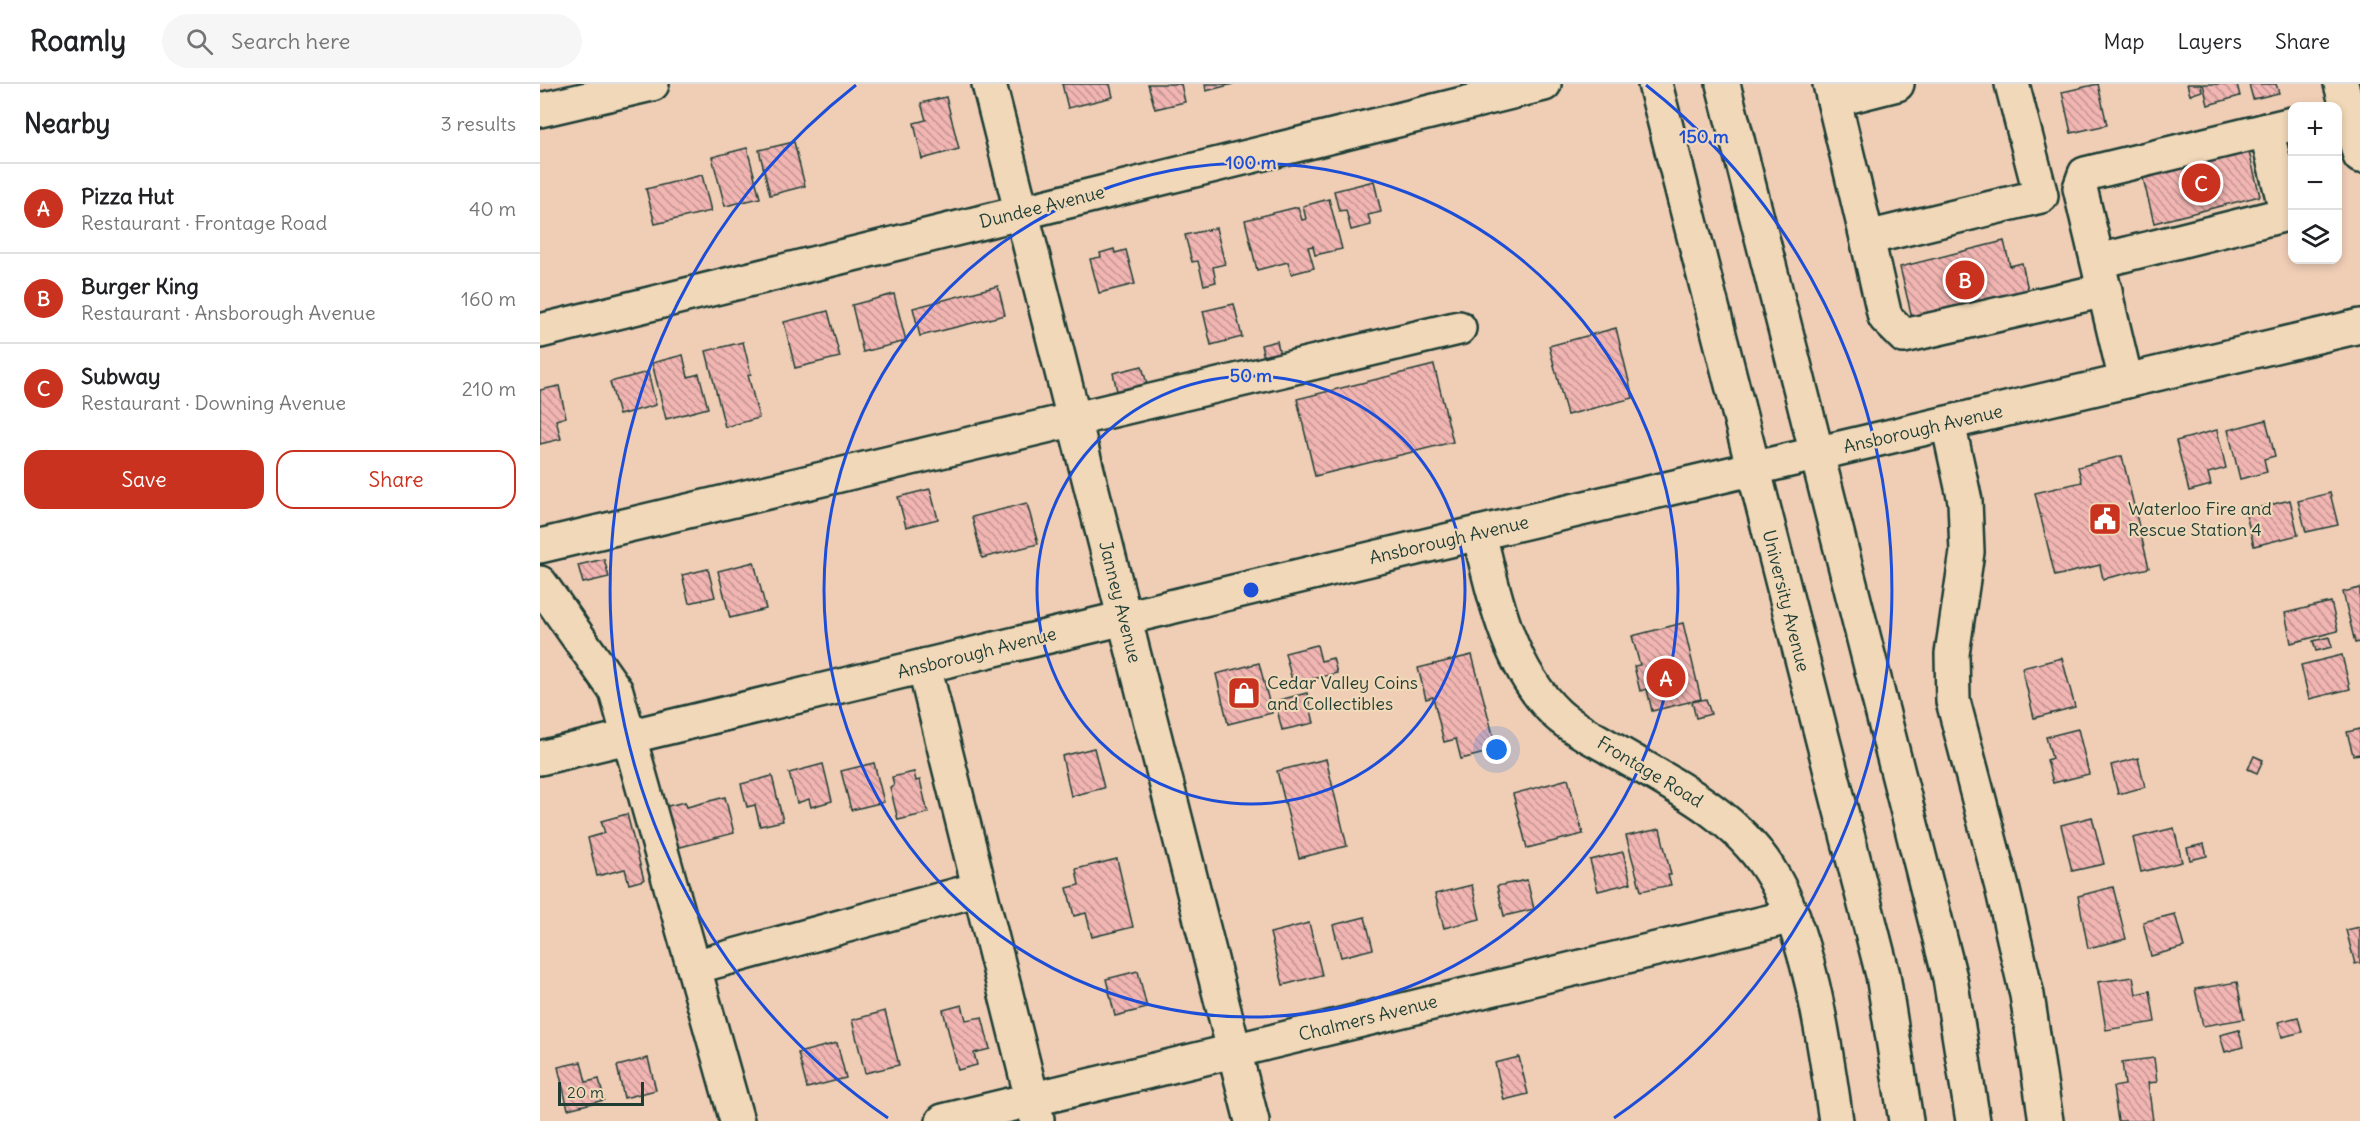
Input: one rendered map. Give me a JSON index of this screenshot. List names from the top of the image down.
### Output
{
  "streets": {
    "street": [
      "Dundee Avenue",
      "Ansborough Avenue",
      "University Avenue",
      "Janney Avenue",
      "Frontage Road",
      "Chalmers Avenue"
    ]
  },
  "crossings": [
    ["Dundee Avenue", "Janney Avenue"],
    ["Ansborough Avenue", "University Avenue"],
    ["Ansborough Avenue", "Janney Avenue"],
    ["Ansborough Avenue", "Frontage Road"],
    ["Janney Avenue", "Chalmers Avenue"],
    ["Frontage Road", "Chalmers Avenue"]
  ],
  "places": {
    "public building": ["Waterloo Fire and Rescue Station 4"],
    "shop": ["Cedar Valley Coins and Collectibles"]
  },
  "scale_bar": "20 m",
  "page": {
    "header": "Roamly",
    "search": "Search here",
    "nav": ["Map", "Layers", "Share"],
    "heading": ["Nearby", "3 results"],
    "map_buttons": ["+", "−"],
    "pins": ["C", "B", "A"],
    "list": [
      {
        "mark": "A",
        "name": "Pizza Hut",
        "note": "Restaurant · Frontage Road",
        "value": "40 m"
      },
      {
        "mark": "B",
        "name": "Burger King",
        "note": "Restaurant · Ansborough Avenue",
        "value": "160 m"
      },
      {
        "mark": "C",
        "name": "Subway",
        "note": "Restaurant · Downing Avenue",
        "value": "210 m"
      }
    ],
    "buttons": ["Save", "Share"],
    "scale": "20 m"
  },
  "rings": ["150 m", "100 m", "50 m"]
}
